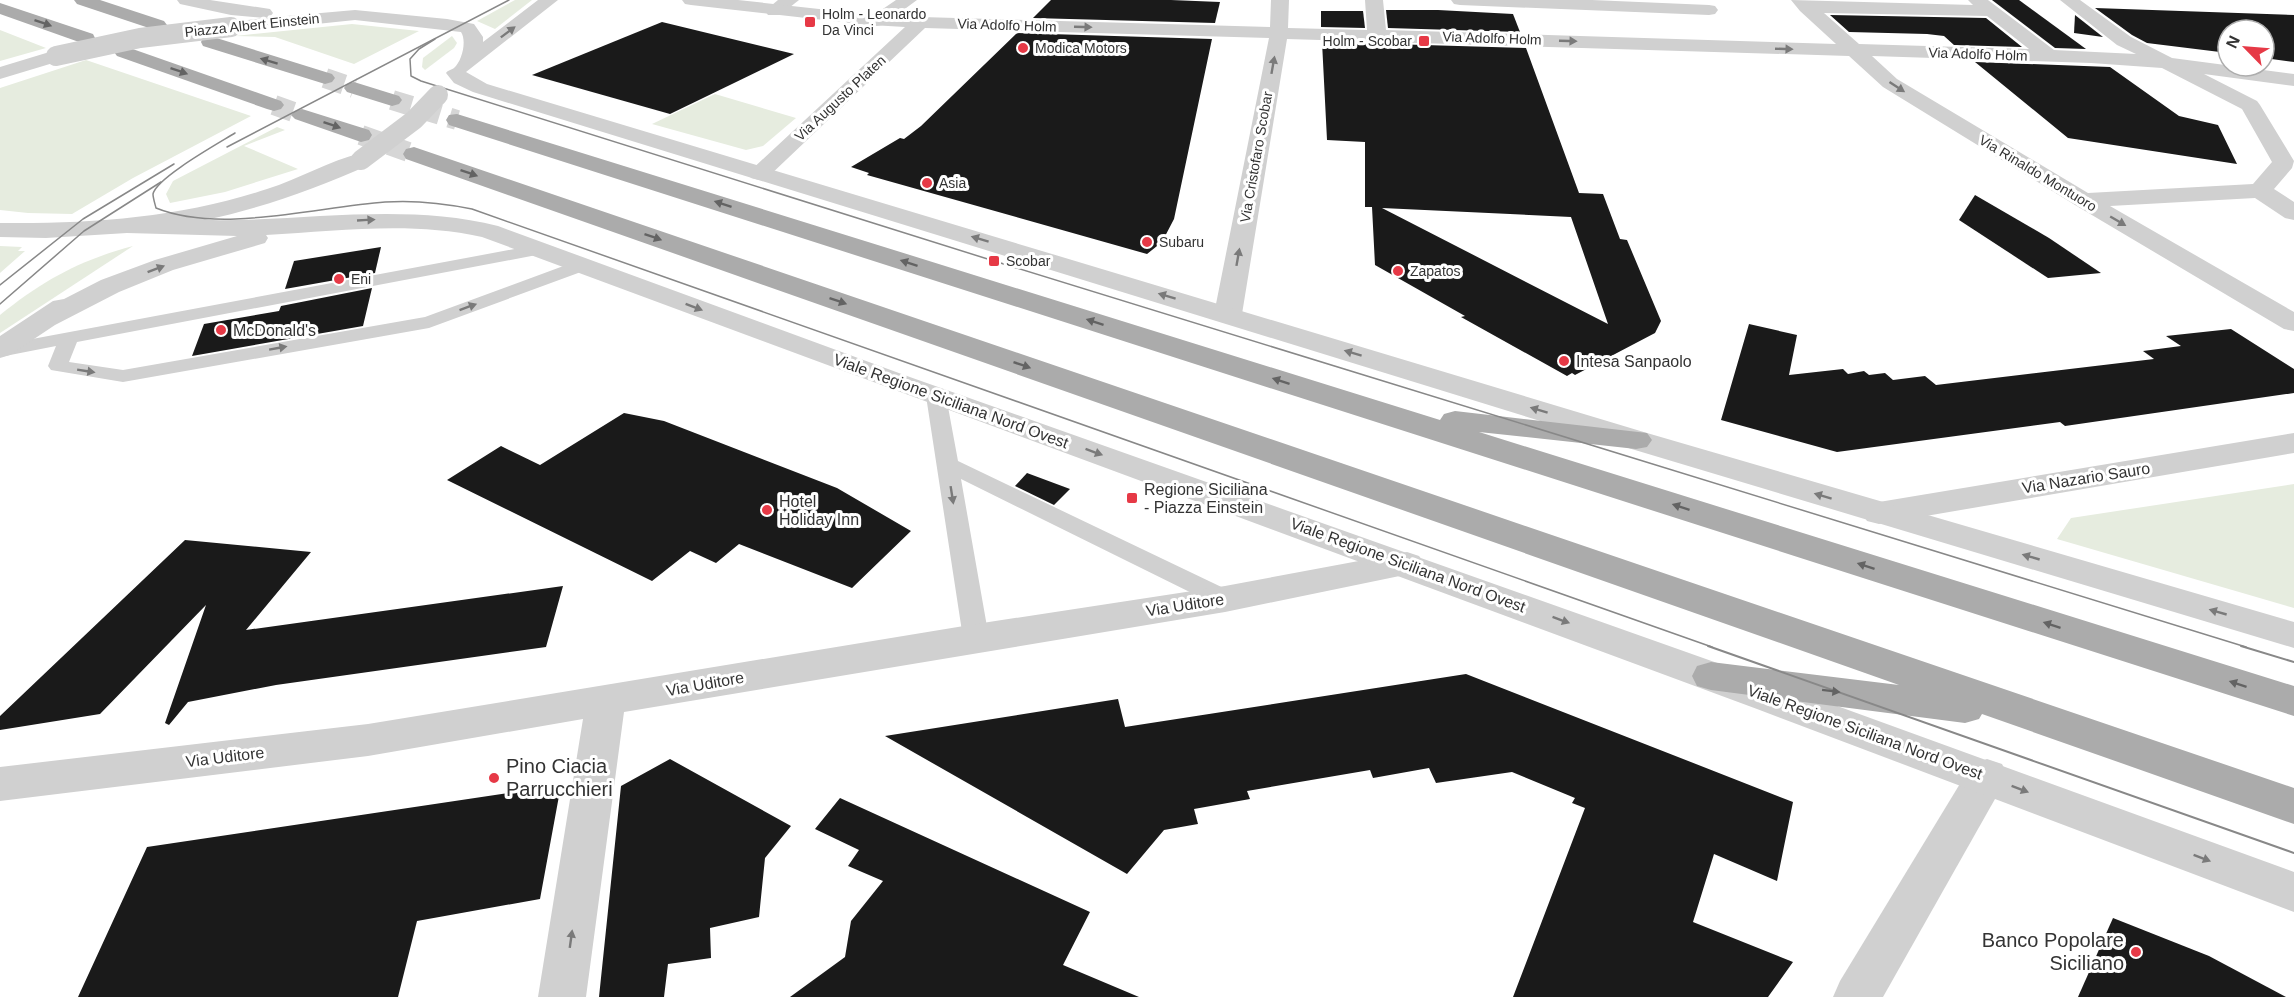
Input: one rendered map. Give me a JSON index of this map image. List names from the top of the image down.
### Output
{
  "streets": {
    "street": [
      "Piazza Albert Einstein",
      "Via Adolfo Holm",
      "Via Augusto Platen",
      "Via Cristofaro Scobar",
      "Via Rinaldo Montuoro",
      "Viale Regione Siciliana Nord Ovest",
      "Via Nazario Sauro",
      "Via Uditore"
    ]
  },
  "crossings": [
    ["Piazza Albert Einstein", "Viale Regione Siciliana Nord Ovest"],
    ["Via Adolfo Holm", "Via Augusto Platen"],
    ["Via Adolfo Holm", "Via Cristofaro Scobar"],
    ["Via Adolfo Holm", "Via Rinaldo Montuoro"],
    ["Viale Regione Siciliana Nord Ovest", "Via Uditore"]
  ],
  "one_way": ["Via Cristofaro Scobar"],
  "places": {
    "transit": [
      "Holm - Leonardo Da Vinci",
      "Holm - Scobar",
      "Scobar",
      "Regione Siciliana - Piazza Einstein"
    ],
    "other": [
      "Modica Motors",
      "Asia",
      "Subaru",
      "Zapatos",
      "Eni",
      "McDonald's",
      "Intesa Sanpaolo",
      "Hotel Holiday Inn",
      "Pino Ciacia Parrucchieri",
      "Banco Popolare Siciliano"
    ]
  },
  "north": "top left"
}
